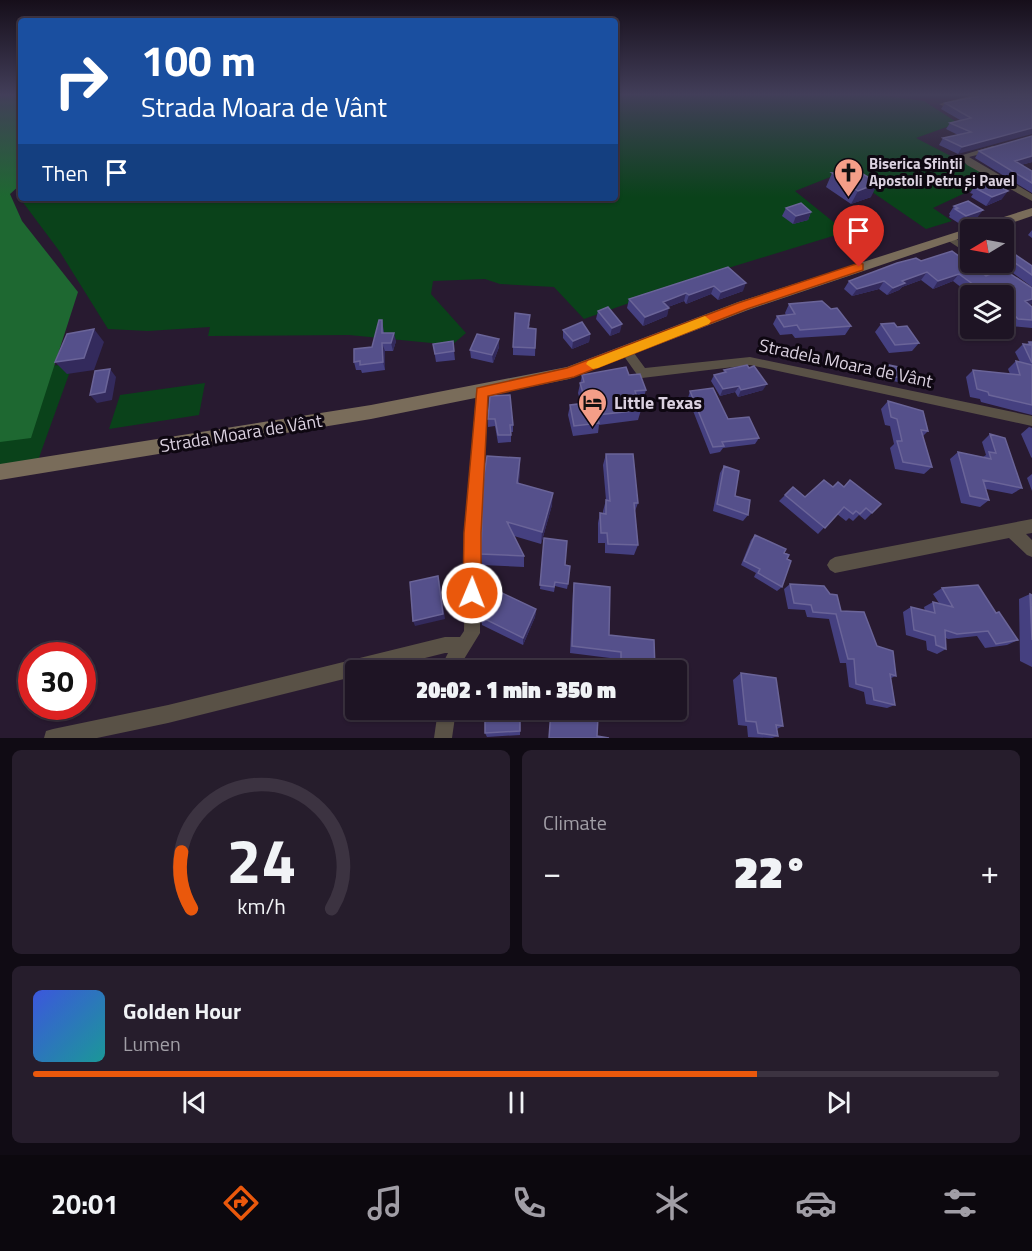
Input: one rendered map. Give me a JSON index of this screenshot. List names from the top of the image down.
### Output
{
  "streets": {
    "main road": ["Strada Moara de Vânt"],
    "street": ["Stradela Moara de Vânt"]
  },
  "crossings": [
    ["Stradela Moara de Vânt", "Strada Moara de Vânt"]
  ],
  "places": {
    "church": ["Biserica Sfinții Apostoli Petru și Pavel"],
    "hotel": ["Little Texas"]
  },
  "north": "left",
  "page": {
    "turn": ["100 m", "Strada Moara de Vânt"],
    "then": "Then",
    "limit": "30",
    "trip": "20:02 · 1 min · 350 m",
    "tile": "Climate",
    "heat": ["−", "22°", "+"],
    "song": ["Golden Hour", "Lumen"],
    "tabs": "20:01",
    "gauge": ["24", "km/h"]
  }
}
